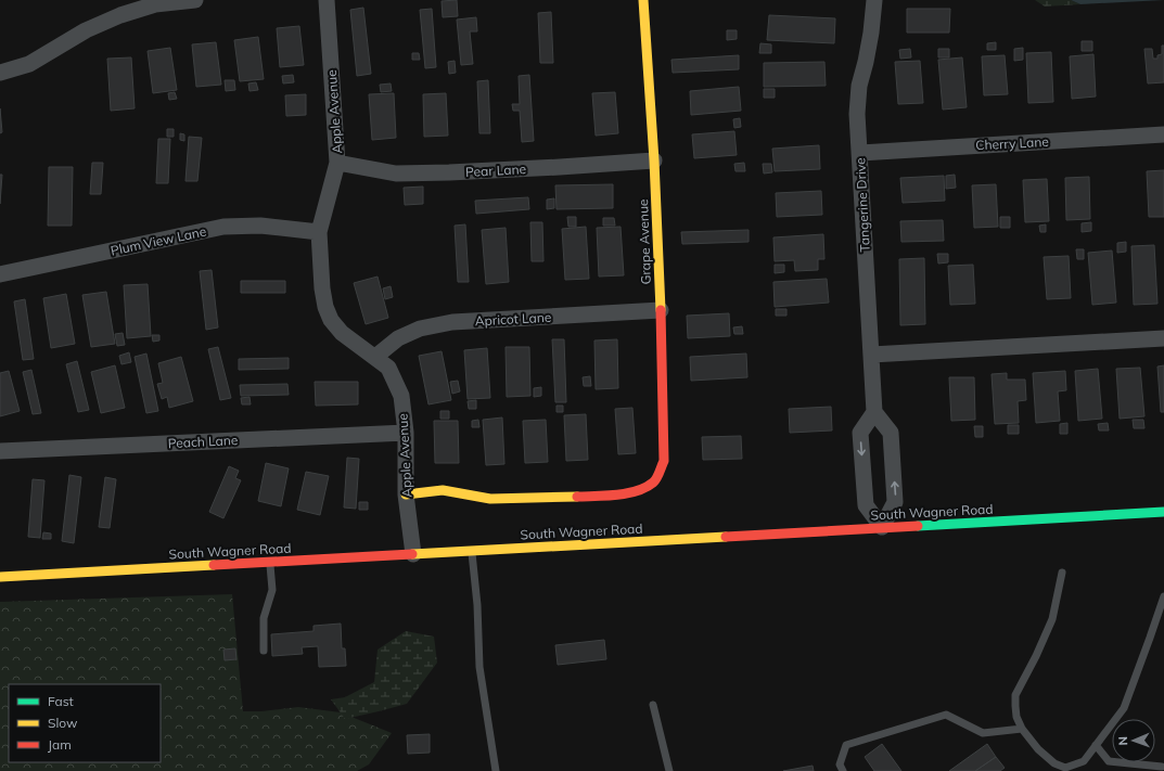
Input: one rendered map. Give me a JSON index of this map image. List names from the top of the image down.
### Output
{
  "streets": {
    "main road": ["Grape Avenue", "South Wagner Road"],
    "street": [
      "Apple Avenue",
      "Cherry Lane",
      "Pear Lane",
      "Tangerine Drive",
      "Plum View Lane",
      "Apricot Lane",
      "Peach Lane"
    ]
  },
  "crossings": [
    ["Apple Avenue", "Pear Lane"],
    ["Apple Avenue", "Plum View Lane"],
    ["Apple Avenue", "Grape Avenue"],
    ["Apple Avenue", "Apricot Lane"],
    ["Apple Avenue", "Peach Lane"],
    ["Apple Avenue", "South Wagner Road"],
    ["Cherry Lane", "Tangerine Drive"],
    ["Pear Lane", "Grape Avenue"],
    ["Grape Avenue", "Apricot Lane"]
  ],
  "legend": ["Fast", "Slow", "Jam"],
  "north": "left"
}
